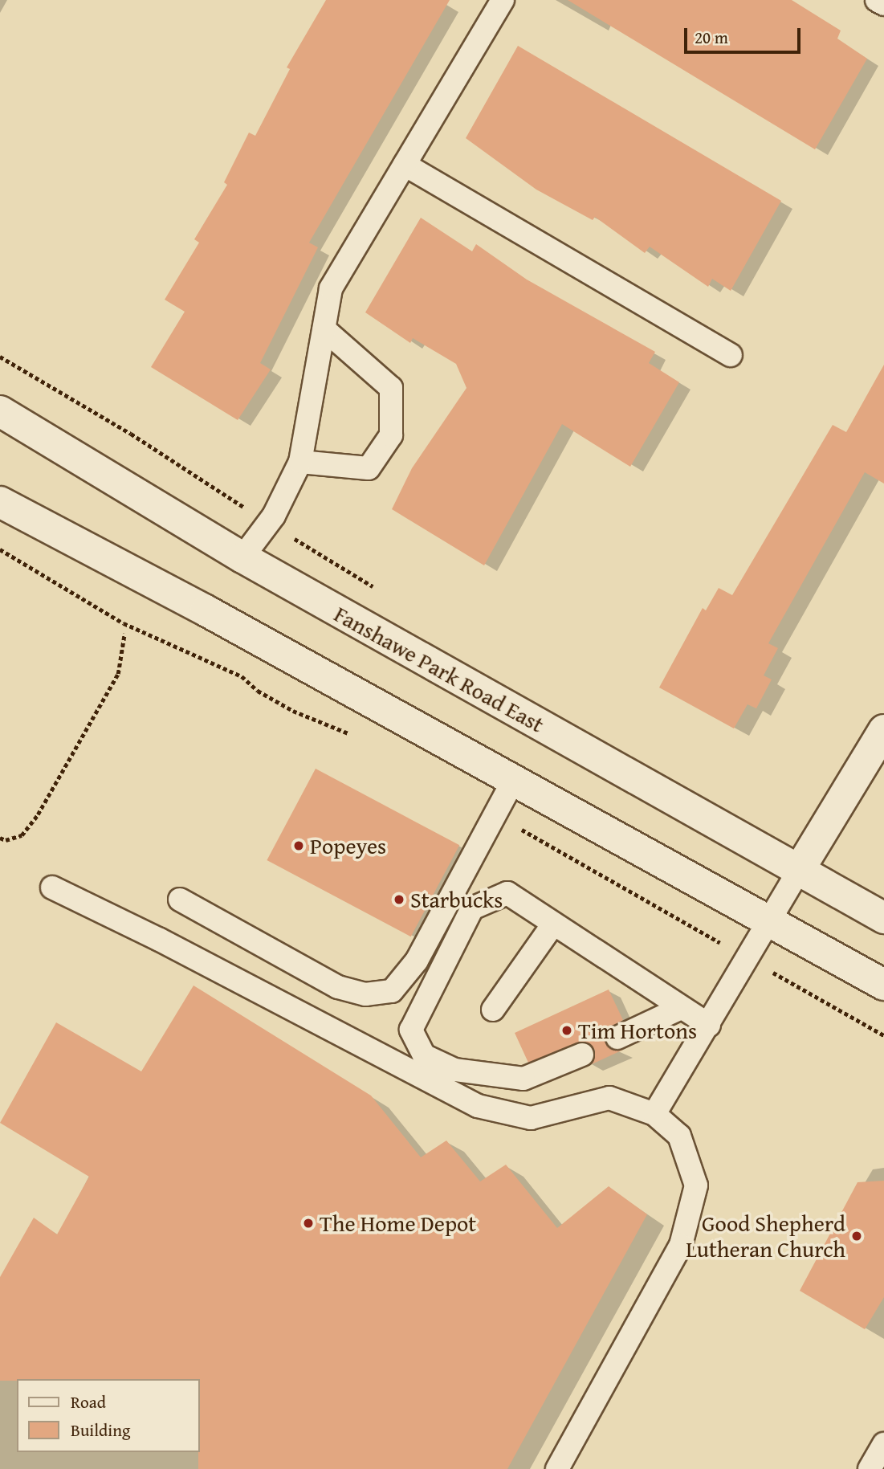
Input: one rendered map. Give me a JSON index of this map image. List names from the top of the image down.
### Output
{
  "streets": {
    "main road": ["Fanshawe Park Road East"]
  },
  "places": [
    "Popeyes",
    "Starbucks",
    "Tim Hortons",
    "The Home Depot",
    "Good Shepherd Lutheran Church"
  ],
  "legend": ["Road", "Building"],
  "scale_bar": "20 m"
}
